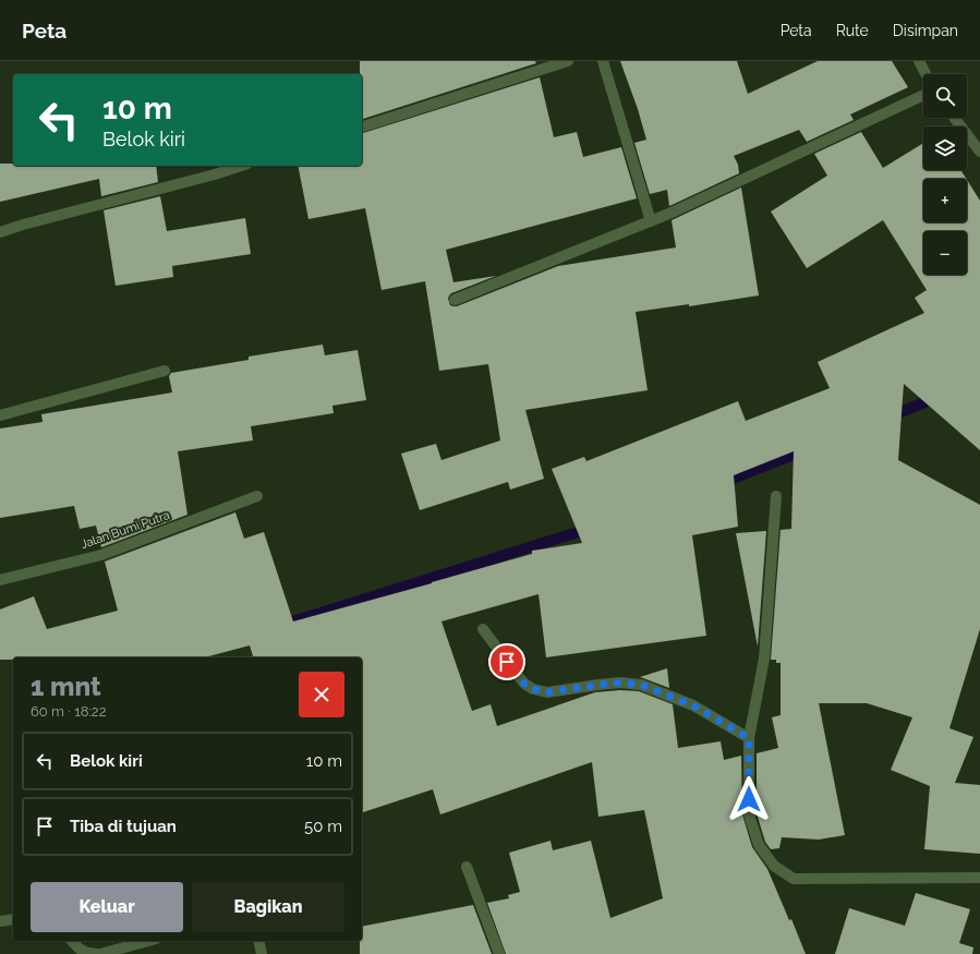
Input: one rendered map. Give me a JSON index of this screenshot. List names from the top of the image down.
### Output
{
  "streets": {
    "street": ["Jalan Bumi Putra"]
  },
  "page": {
    "header": "Peta",
    "nav": ["Peta", "Rute", "Disimpan"],
    "map_buttons": ["+", "−"],
    "turn": ["10 m", "Belok kiri"],
    "heading": ["1 mnt", "60 m · 18:22"],
    "list": [
      {
        "name": "Belok kiri",
        "value": "10 m"
      },
      {
        "name": "Tiba di tujuan",
        "value": "50 m"
      }
    ],
    "buttons": ["Keluar", "Bagikan"]
  }
}
